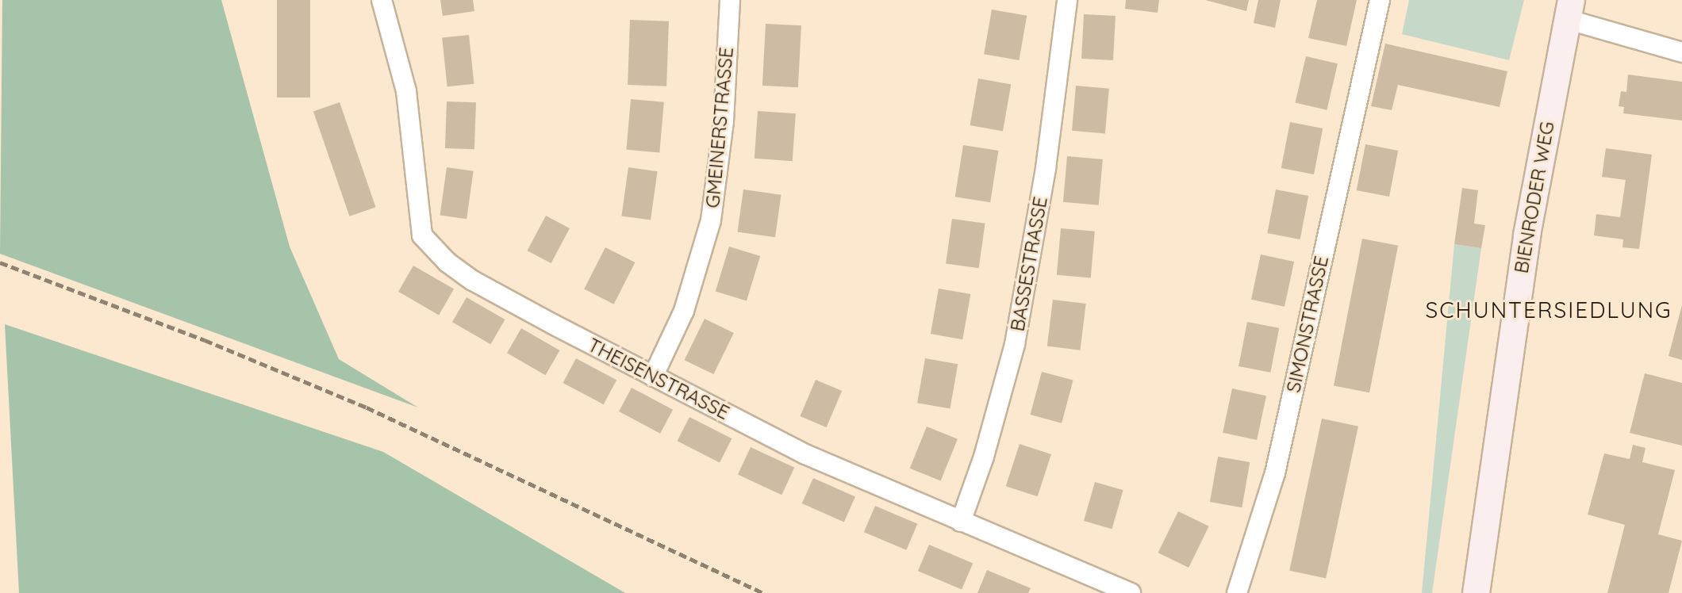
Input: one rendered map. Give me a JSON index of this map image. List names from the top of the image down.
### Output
{
  "streets": {
    "main road": ["BIENRODER WEG"],
    "street": [
      "GMEINERSTRASSE",
      "BASSESTRASSE",
      "SIMONSTRASSE",
      "THEISENSTRASSE"
    ]
  },
  "crossings": [
    ["GMEINERSTRASSE", "THEISENSTRASSE"],
    ["BASSESTRASSE", "THEISENSTRASSE"]
  ],
  "districts": ["SCHUNTERSIEDLUNG"]
}
